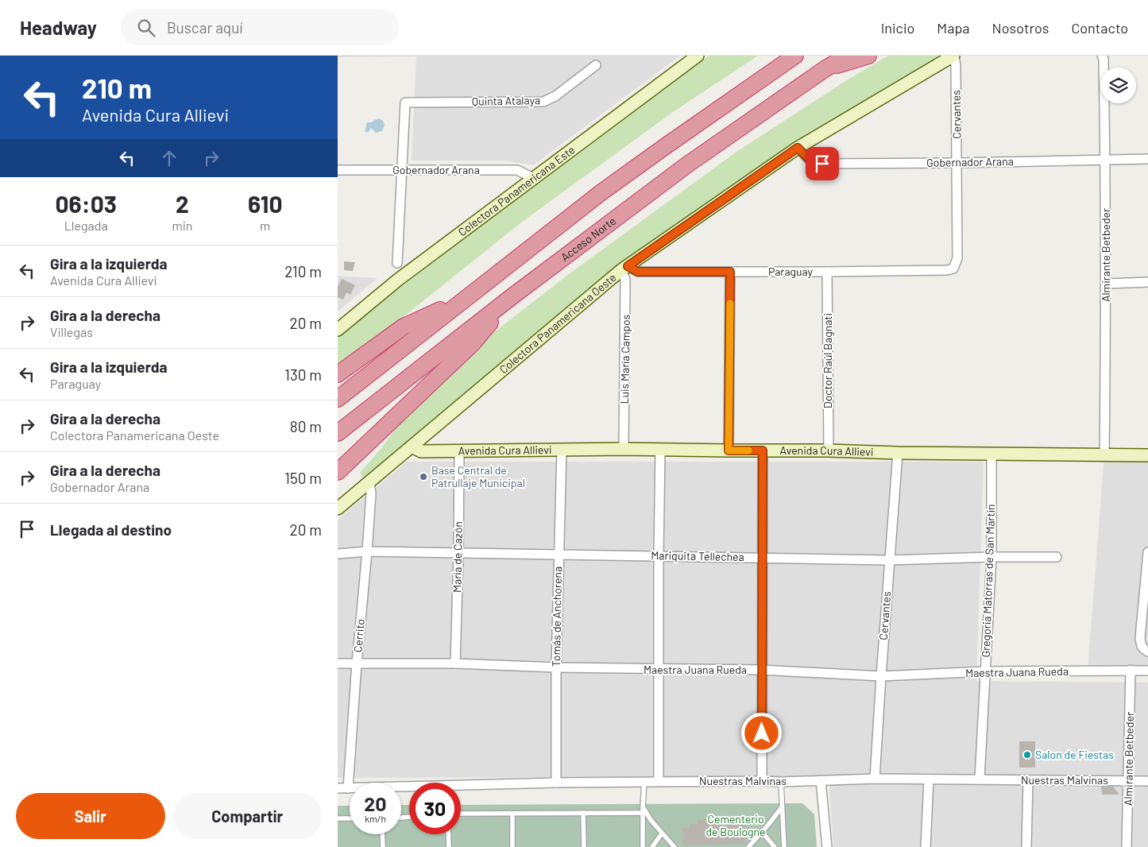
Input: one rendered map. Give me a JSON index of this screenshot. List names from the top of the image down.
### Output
{
  "streets": {
    "highway": ["Acceso Norte"],
    "street": [
      "Quinta Atalaya",
      "Cervantes",
      "Gobernador Arana",
      "Colectora Panamericana Este",
      "Almirante Betbeder",
      "Paraguay",
      "Colectora Panamericana Oeste",
      "Luis María Campos",
      "Doctor Raúl Bagnati",
      "Avenida Cura Allievi",
      "Mariquita Tellechea",
      "María de Cazón",
      "Gregoria Matorras de San Martín",
      "Tomás de Anchorena",
      "Cerrito",
      "Maestra Juana Rueda",
      "Nuestras Malvinas"
    ]
  },
  "crossings": [
    ["Quinta Atalaya", "Gobernador Arana"],
    ["Cervantes", "Gobernador Arana"],
    ["Cervantes", "Paraguay"],
    ["Cervantes", "Colectora Panamericana Oeste"],
    ["Cervantes", "Avenida Cura Allievi"],
    ["Cervantes", "Mariquita Tellechea"],
    ["Cervantes", "Maestra Juana Rueda"],
    ["Cervantes", "Nuestras Malvinas"],
    ["Gobernador Arana", "Colectora Panamericana Este"],
    ["Gobernador Arana", "Almirante Betbeder"],
    ["Gobernador Arana", "Colectora Panamericana Oeste"],
    ["Almirante Betbeder", "Avenida Cura Allievi"],
    ["Almirante Betbeder", "Maestra Juana Rueda"],
    ["Almirante Betbeder", "Nuestras Malvinas"],
    ["Paraguay", "Colectora Panamericana Oeste"],
    ["Paraguay", "Luis María Campos"],
    ["Paraguay", "Doctor Raúl Bagnati"],
    ["Colectora Panamericana Oeste", "Luis María Campos"],
    ["Colectora Panamericana Oeste", "Avenida Cura Allievi"],
    ["Colectora Panamericana Oeste", "Cerrito"],
    ["Luis María Campos", "Avenida Cura Allievi"],
    ["Doctor Raúl Bagnati", "Avenida Cura Allievi"],
    ["Avenida Cura Allievi", "María de Cazón"],
    ["Avenida Cura Allievi", "Gregoria Matorras de San Martín"],
    ["Avenida Cura Allievi", "Tomás de Anchorena"],
    ["Mariquita Tellechea", "María de Cazón"],
    ["Mariquita Tellechea", "Gregoria Matorras de San Martín"],
    ["Mariquita Tellechea", "Tomás de Anchorena"],
    ["Mariquita Tellechea", "Cerrito"],
    ["María de Cazón", "Maestra Juana Rueda"],
    ["Gregoria Matorras de San Martín", "Maestra Juana Rueda"],
    ["Gregoria Matorras de San Martín", "Nuestras Malvinas"],
    ["Tomás de Anchorena", "Maestra Juana Rueda"],
    ["Tomás de Anchorena", "Nuestras Malvinas"],
    ["Cerrito", "Maestra Juana Rueda"],
    ["Cerrito", "Nuestras Malvinas"]
  ],
  "parks": ["Cementerio de Boulogne"],
  "places": ["Base Central de Patrullaje Municipal", "Salon de Fiestas"],
  "page": {
    "header": "Headway",
    "search": "Buscar aquí",
    "nav": [
      "Inicio",
      "Mapa",
      "Nosotros",
      "Contacto"
    ],
    "turn": ["210 m", "Avenida Cura Allievi"],
    "eta": [
      "06:03",
      "Llegada",
      "2",
      "min",
      "610",
      "m"
    ],
    "list": [
      {
        "name": "Gira a la izquierda",
        "note": "Avenida Cura Allievi",
        "value": "210 m"
      },
      {
        "name": "Gira a la derecha",
        "note": "Villegas",
        "value": "20 m"
      },
      {
        "name": "Gira a la izquierda",
        "note": "Paraguay",
        "value": "130 m"
      },
      {
        "name": "Gira a la derecha",
        "note": "Colectora Panamericana Oeste",
        "value": "80 m"
      },
      {
        "name": "Gira a la derecha",
        "note": "Gobernador Arana",
        "value": "150 m"
      },
      {
        "name": "Llegada al destino",
        "value": "20 m"
      }
    ],
    "speed": "20 km/h",
    "limit": "30",
    "buttons": ["Salir", "Compartir"]
  }
}
